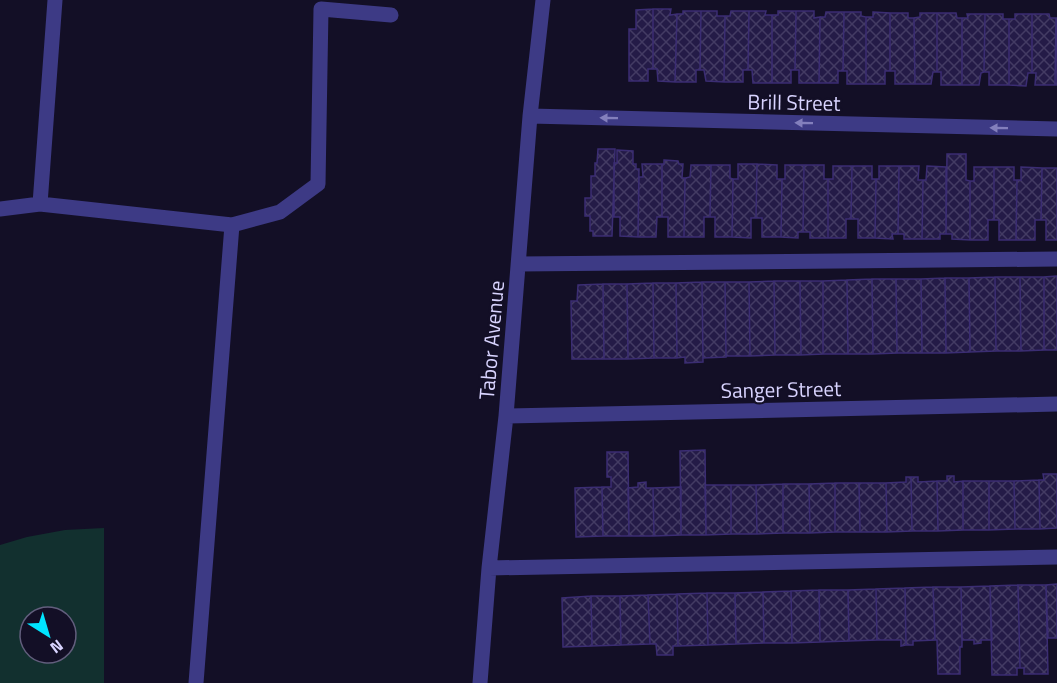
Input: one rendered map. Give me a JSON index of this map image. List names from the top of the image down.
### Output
{
  "streets": {
    "street": ["Brill Street", "Tabor Avenue", "Sanger Street"]
  },
  "crossings": [
    ["Brill Street", "Tabor Avenue"],
    ["Tabor Avenue", "Sanger Street"]
  ],
  "one_way": ["Brill Street"],
  "north": "bottom right"
}
